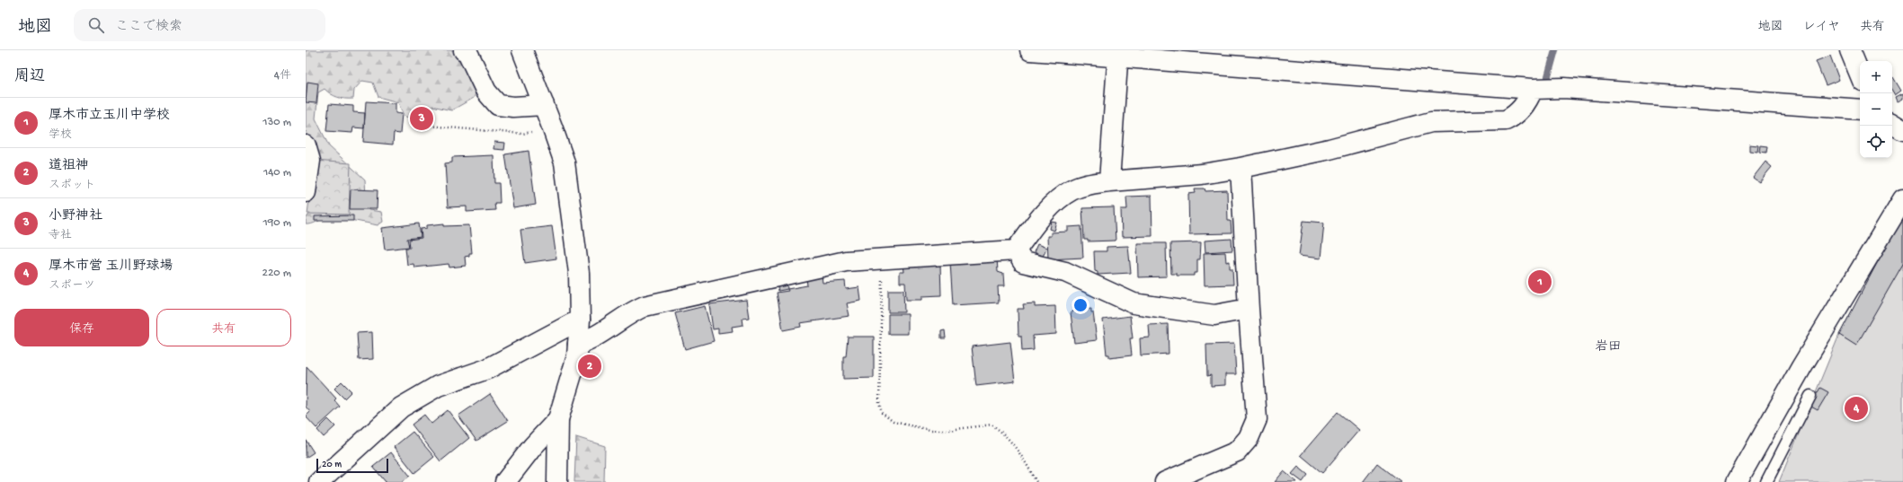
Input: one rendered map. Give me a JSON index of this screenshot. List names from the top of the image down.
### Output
{
  "districts": ["岩田"],
  "scale_bar": "20 m",
  "page": {
    "header": "地図",
    "search": "ここで検索",
    "nav": ["地図", "レイヤ", "共有"],
    "heading": ["周辺", "4件"],
    "map_buttons": ["+", "−"],
    "list": [
      {
        "mark": "1",
        "name": "厚木市立玉川中学校",
        "note": "学校",
        "value": "130 m"
      },
      {
        "mark": "2",
        "name": "道祖神",
        "note": "スポット",
        "value": "140 m"
      },
      {
        "mark": "3",
        "name": "小野神社",
        "note": "寺社",
        "value": "190 m"
      },
      {
        "mark": "4",
        "name": "厚木市営 玉川野球場",
        "note": "スポーツ",
        "value": "220 m"
      }
    ],
    "pins": [
      "3",
      "1",
      "2",
      "4"
    ],
    "buttons": ["保存", "共有"],
    "scale": "20 m"
  }
}
